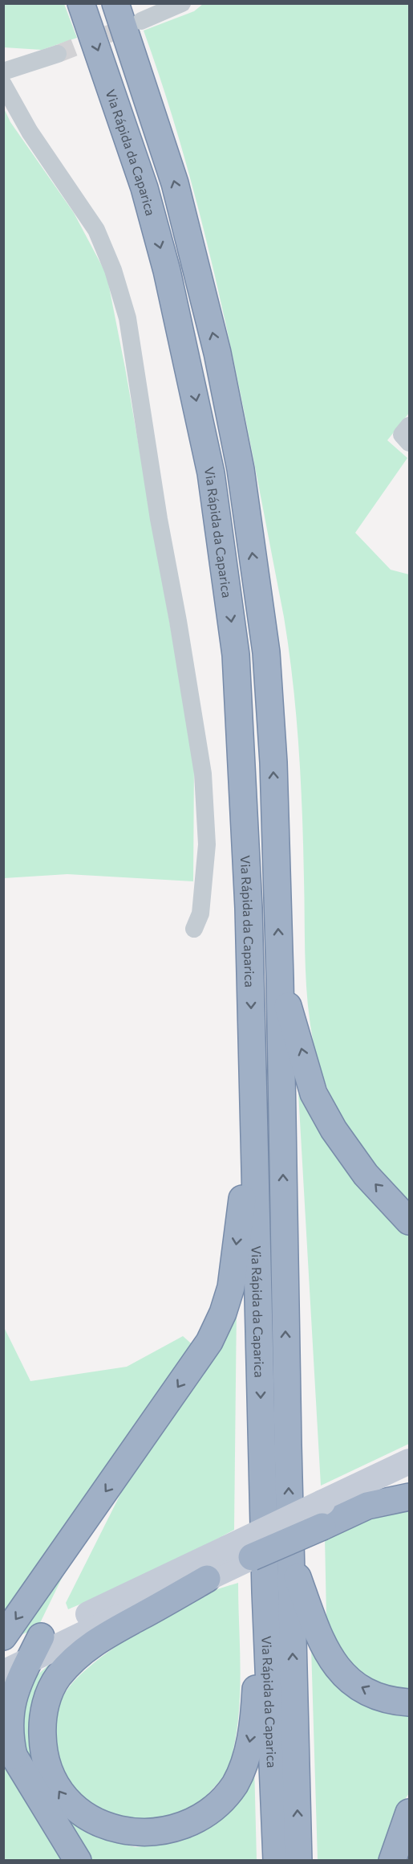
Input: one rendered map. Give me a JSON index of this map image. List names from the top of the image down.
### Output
{
  "streets": {
    "highway": ["Via Rápida da Caparica"]
  }
}
